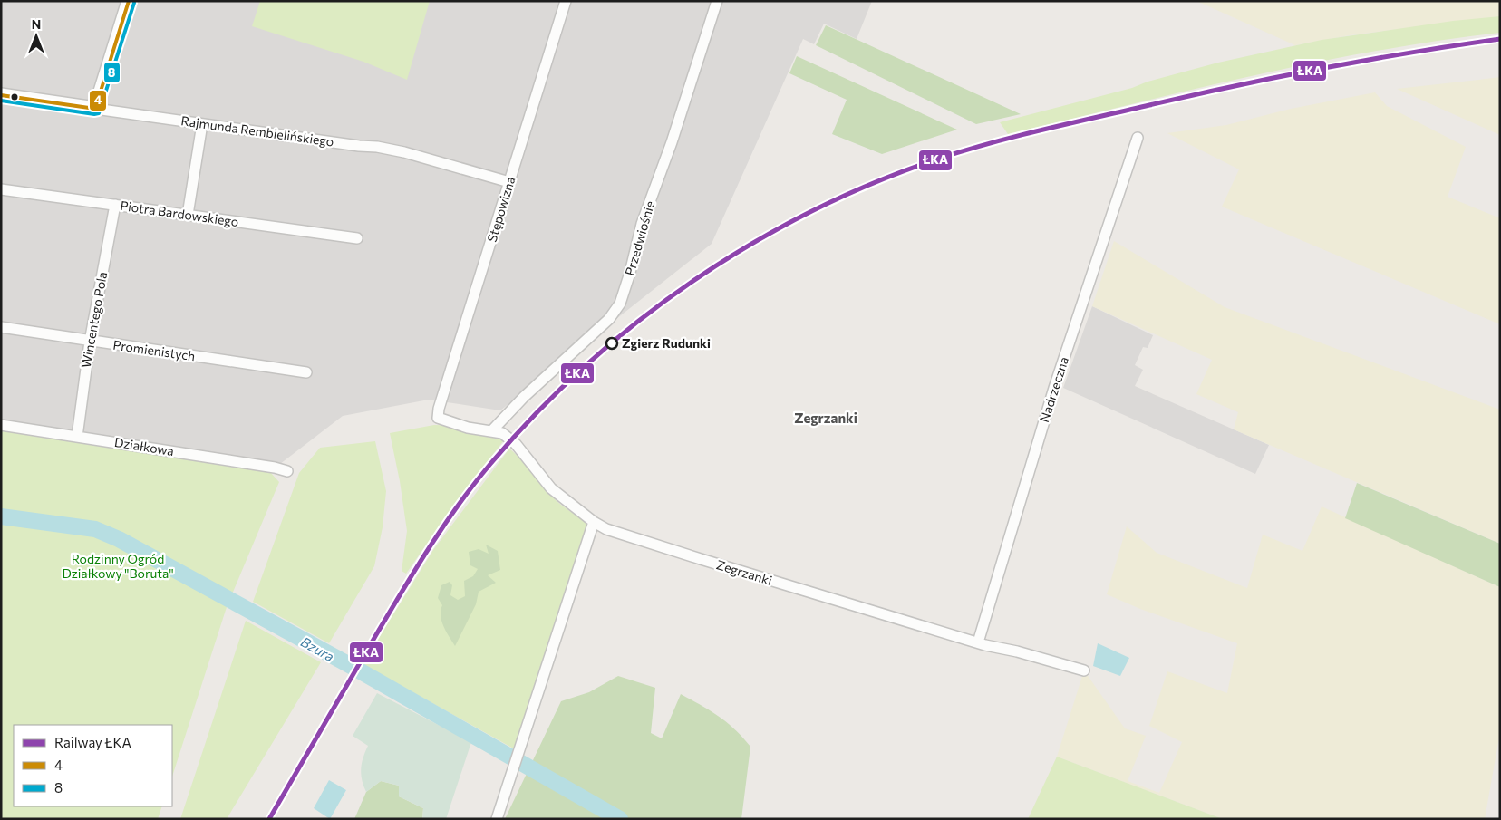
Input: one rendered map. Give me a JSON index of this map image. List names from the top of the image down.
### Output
{
  "streets": {
    "street": [
      "Rajmunda Rembielińskiego",
      "Stępowizna",
      "Piotra Bardowskiego",
      "Przedwiośnie",
      "Wincentego Pola",
      "Promienistych",
      "Nadrzeczna",
      "Działkowa",
      "Zegrzanki"
    ]
  },
  "crossings": [
    ["Rajmunda Rembielińskiego", "Stępowizna"],
    ["Stępowizna", "Zegrzanki"],
    ["Piotra Bardowskiego", "Wincentego Pola"],
    ["Przedwiośnie", "Zegrzanki"],
    ["Wincentego Pola", "Promienistych"],
    ["Wincentego Pola", "Działkowa"],
    ["Nadrzeczna", "Zegrzanki"]
  ],
  "districts": ["Zegrzanki"],
  "water": ["Bzura"],
  "parks": ["Rodzinny Ogród Działkowy \"Boruta\""],
  "places": ["Zgierz Rudunki"],
  "lines": ["transit line 4", "transit line 8", "rail line ŁKA"],
  "legend": ["Railway ŁKA", "4", "8"],
  "north": "top"
}
